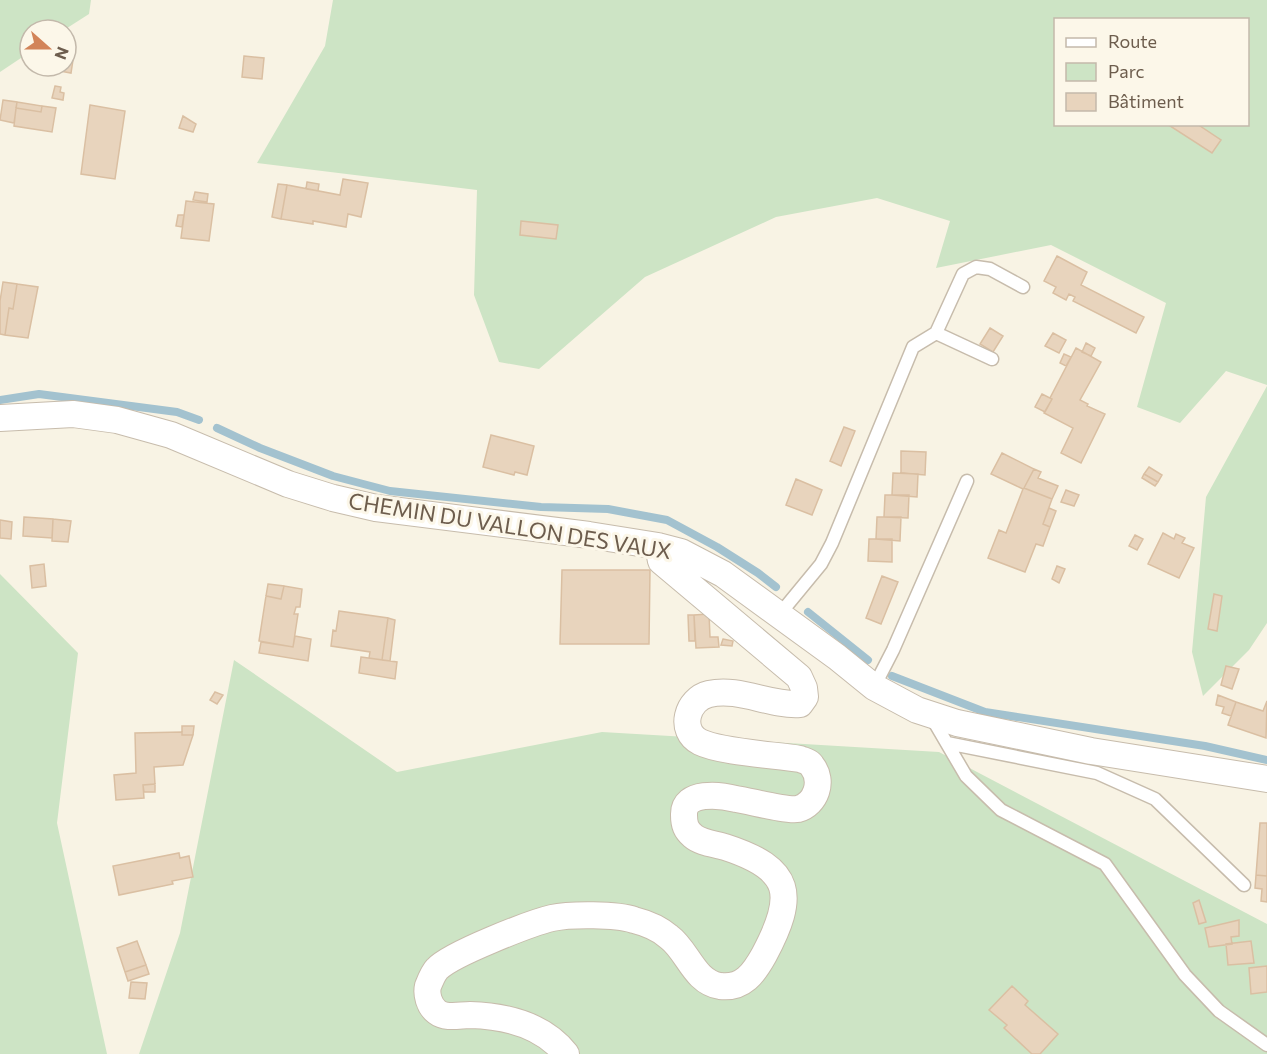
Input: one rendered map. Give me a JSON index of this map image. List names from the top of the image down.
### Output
{
  "streets": {
    "street": ["CHEMIN DU VALLON DES VAUX"]
  },
  "legend": ["Route", "Parc", "Bâtiment"],
  "north": "right"
}
